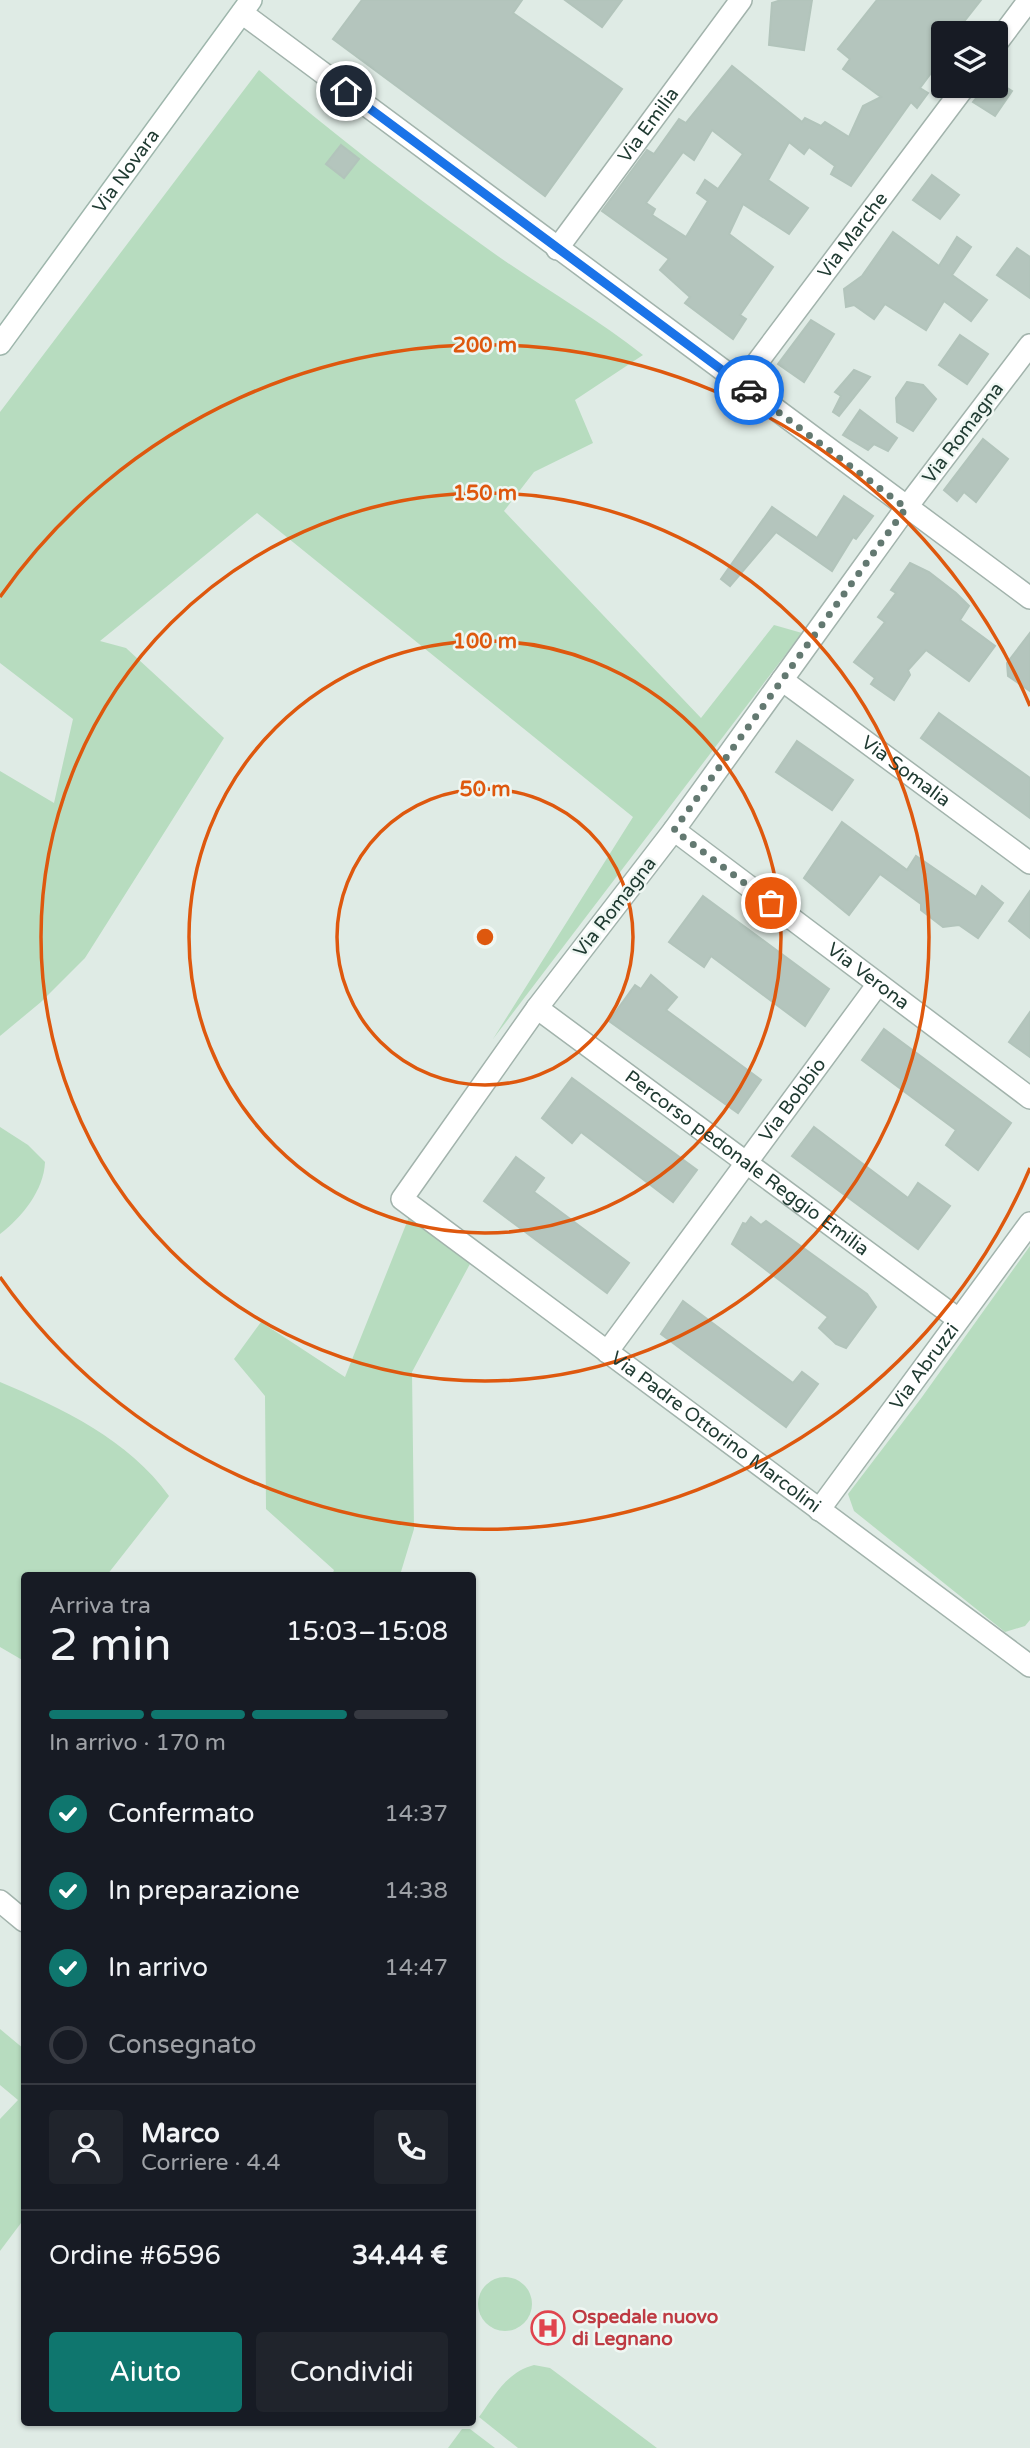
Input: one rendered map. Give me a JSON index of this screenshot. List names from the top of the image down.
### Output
{
  "streets": {
    "street": [
      "Via Emilia",
      "Via Novara",
      "Via Marche",
      "Via Romagna",
      "Via Somalia",
      "Via Verona",
      "Via Bobbio",
      "Percorso pedonale Reggio Emilia",
      "Via Abruzzi",
      "Via Padre Ottorino Marcolini"
    ]
  },
  "crossings": [
    ["Via Romagna", "Via Somalia"],
    ["Via Romagna", "Via Verona"],
    ["Via Romagna", "Percorso pedonale Reggio Emilia"],
    ["Via Romagna", "Via Padre Ottorino Marcolini"],
    ["Via Verona", "Via Bobbio"],
    ["Via Bobbio", "Percorso pedonale Reggio Emilia"],
    ["Via Bobbio", "Via Padre Ottorino Marcolini"],
    ["Percorso pedonale Reggio Emilia", "Via Abruzzi"],
    ["Via Abruzzi", "Via Padre Ottorino Marcolini"]
  ],
  "places": {
    "hospital": ["Ospedale nuovo di Legnano"]
  },
  "page": {
    "heading": ["2 min", "Arriva tra", "15:03–15:08"],
    "panel": [
      "Marco",
      "Corriere · 4.4",
      "Ordine #6596",
      "34.44 €"
    ],
    "bar": "In arrivo · 170 m",
    "list": [
      ["Confermato", "14:37"],
      ["In preparazione", "14:38"],
      ["In arrivo", "14:47"],
      "Consegnato"
    ],
    "buttons": ["Aiuto", "Condividi"]
  },
  "rings": [
    "200 m",
    "150 m",
    "100 m",
    "50 m"
  ]
}
